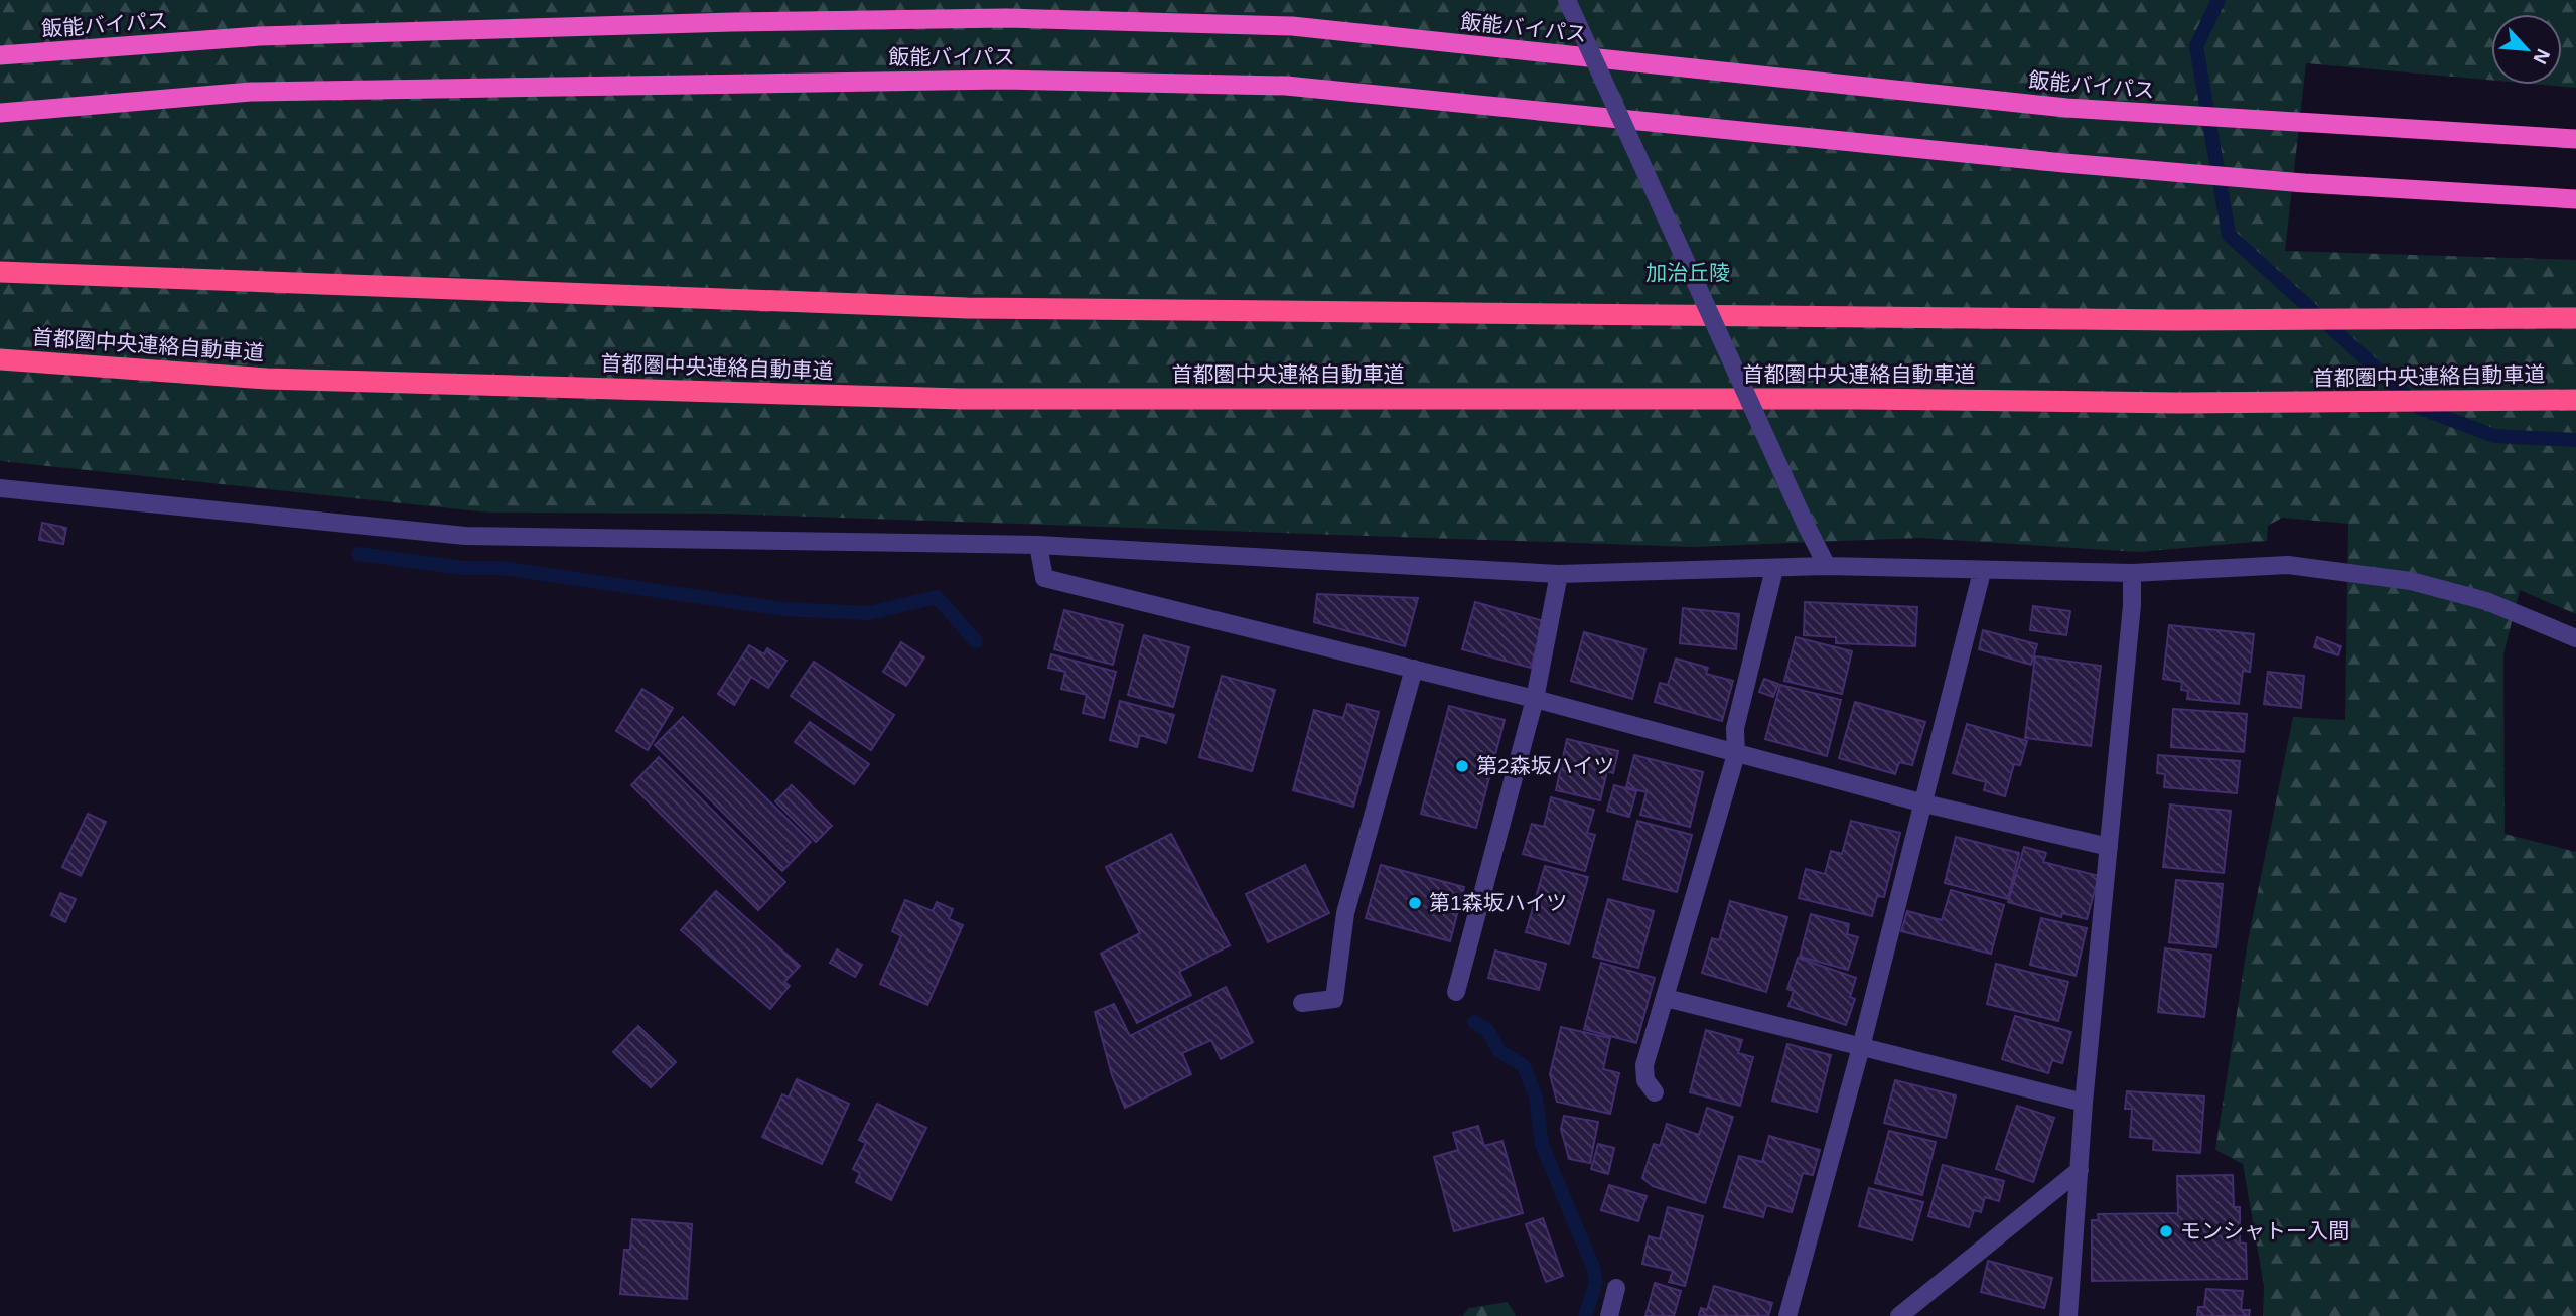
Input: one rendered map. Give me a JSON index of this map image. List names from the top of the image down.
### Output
{
  "streets": {
    "highway": ["飯能バイパス", "首都圏中央連絡自動車道"]
  },
  "parks": ["加治丘陵"],
  "places": ["第2森坂ハイツ", "第1森坂ハイツ", "モンシャトー入間"],
  "north": "bottom right"
}
